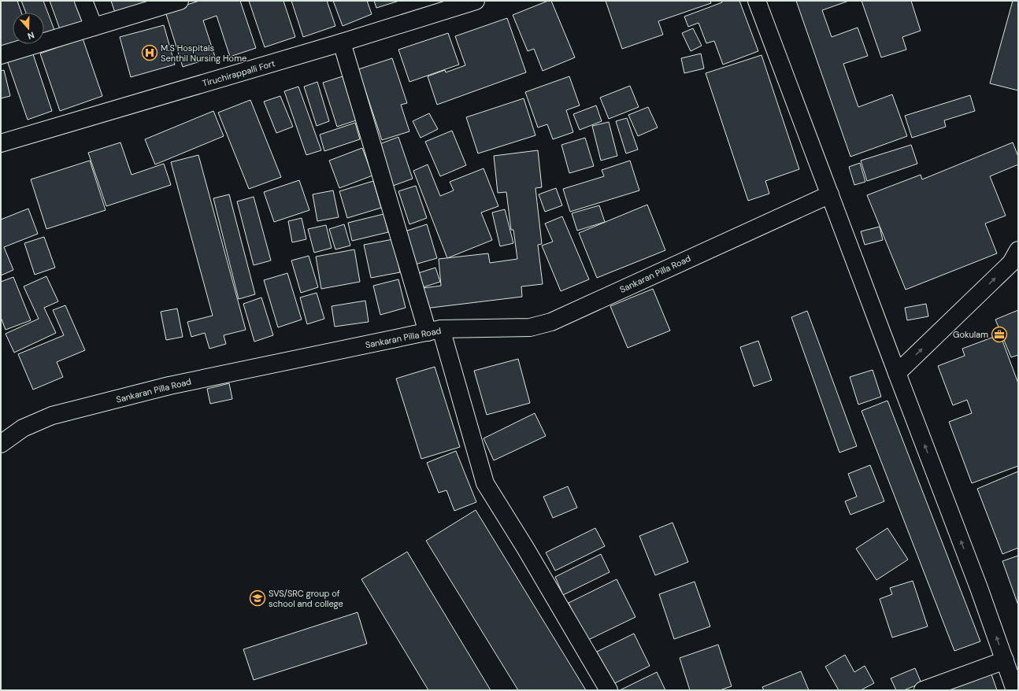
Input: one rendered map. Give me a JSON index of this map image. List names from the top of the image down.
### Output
{
  "streets": {
    "street": ["Tiruchirappalli Fort", "Sankaran Pilla Road"]
  },
  "places": {
    "hospital": ["M.S Hospitals Senthil Nursing Home"],
    "office": ["Gokulam"],
    "school or university": ["SVS/SRC group of school and college"]
  },
  "north": "bottom"
}
